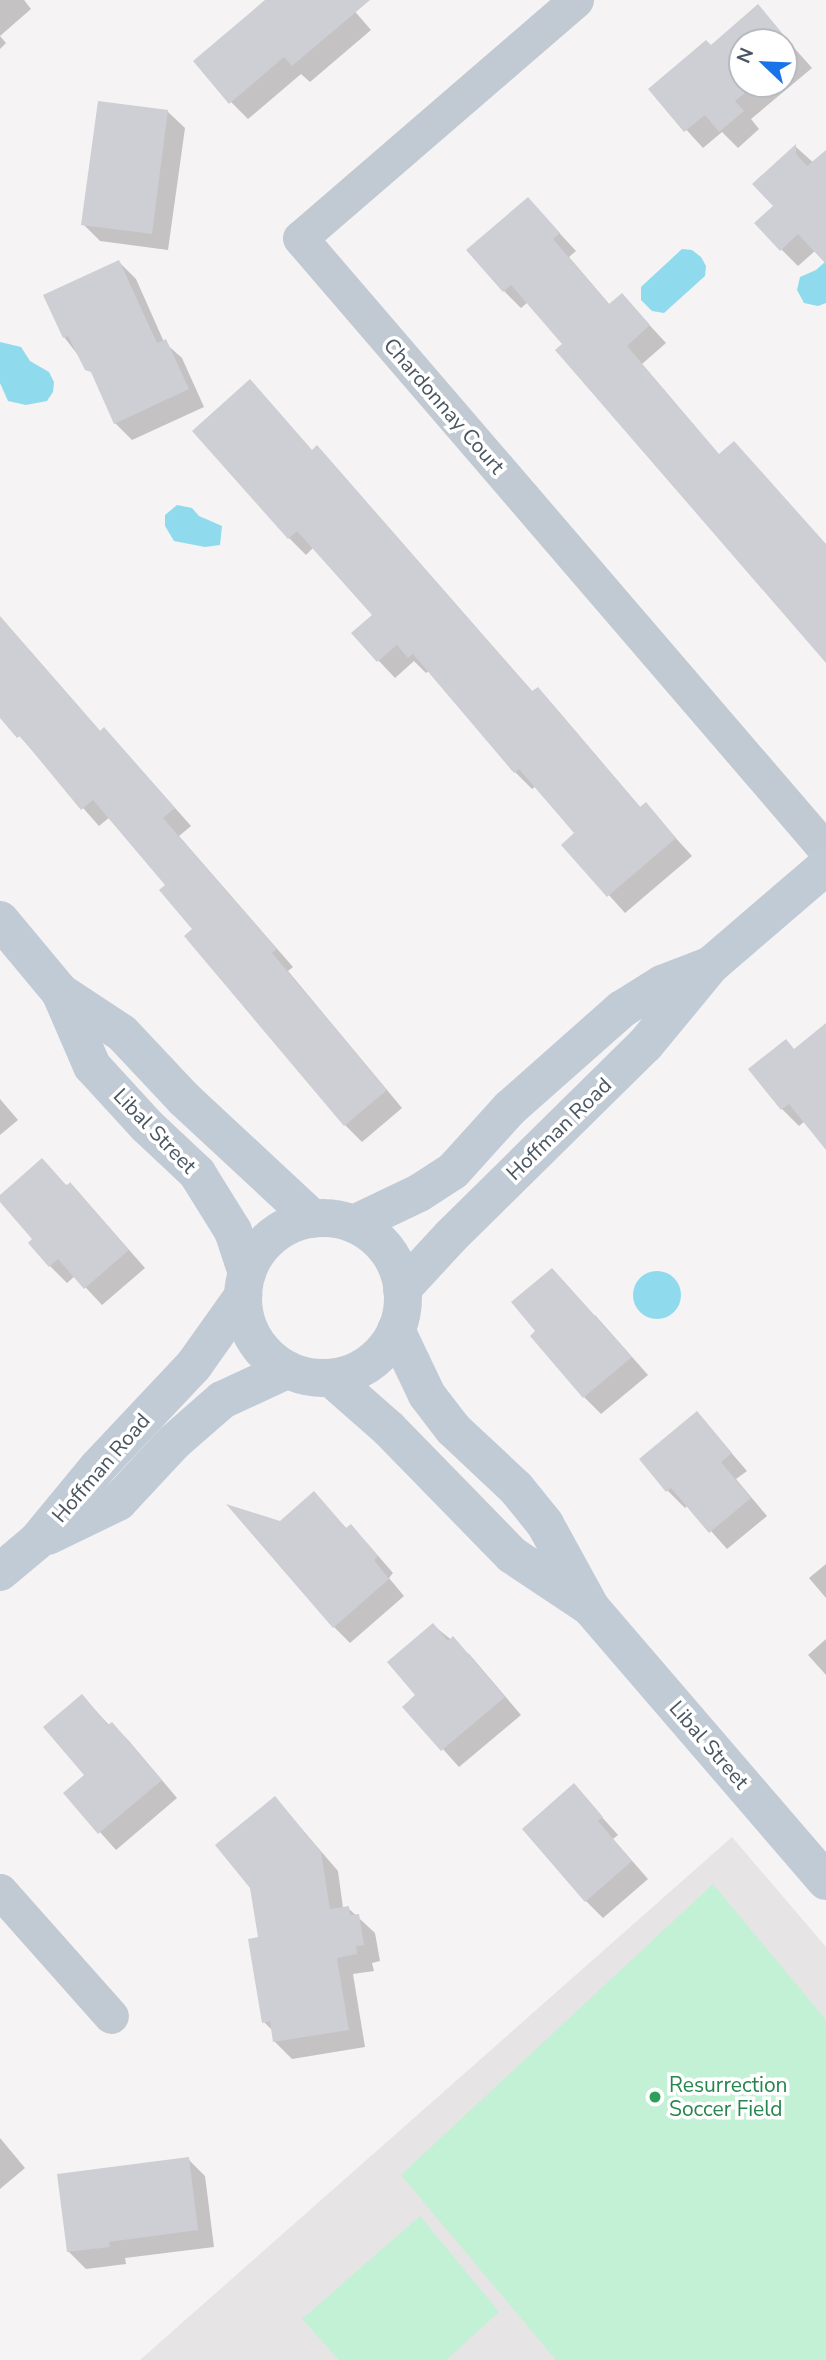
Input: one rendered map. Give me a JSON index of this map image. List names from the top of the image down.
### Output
{
  "streets": {
    "street": ["Chardonnay Court", "Hoffman Road", "Libal Street"]
  },
  "crossings": [
    ["Hoffman Road", "Libal Street"]
  ],
  "places": ["Resurrection Soccer Field"],
  "north": "top left"
}
